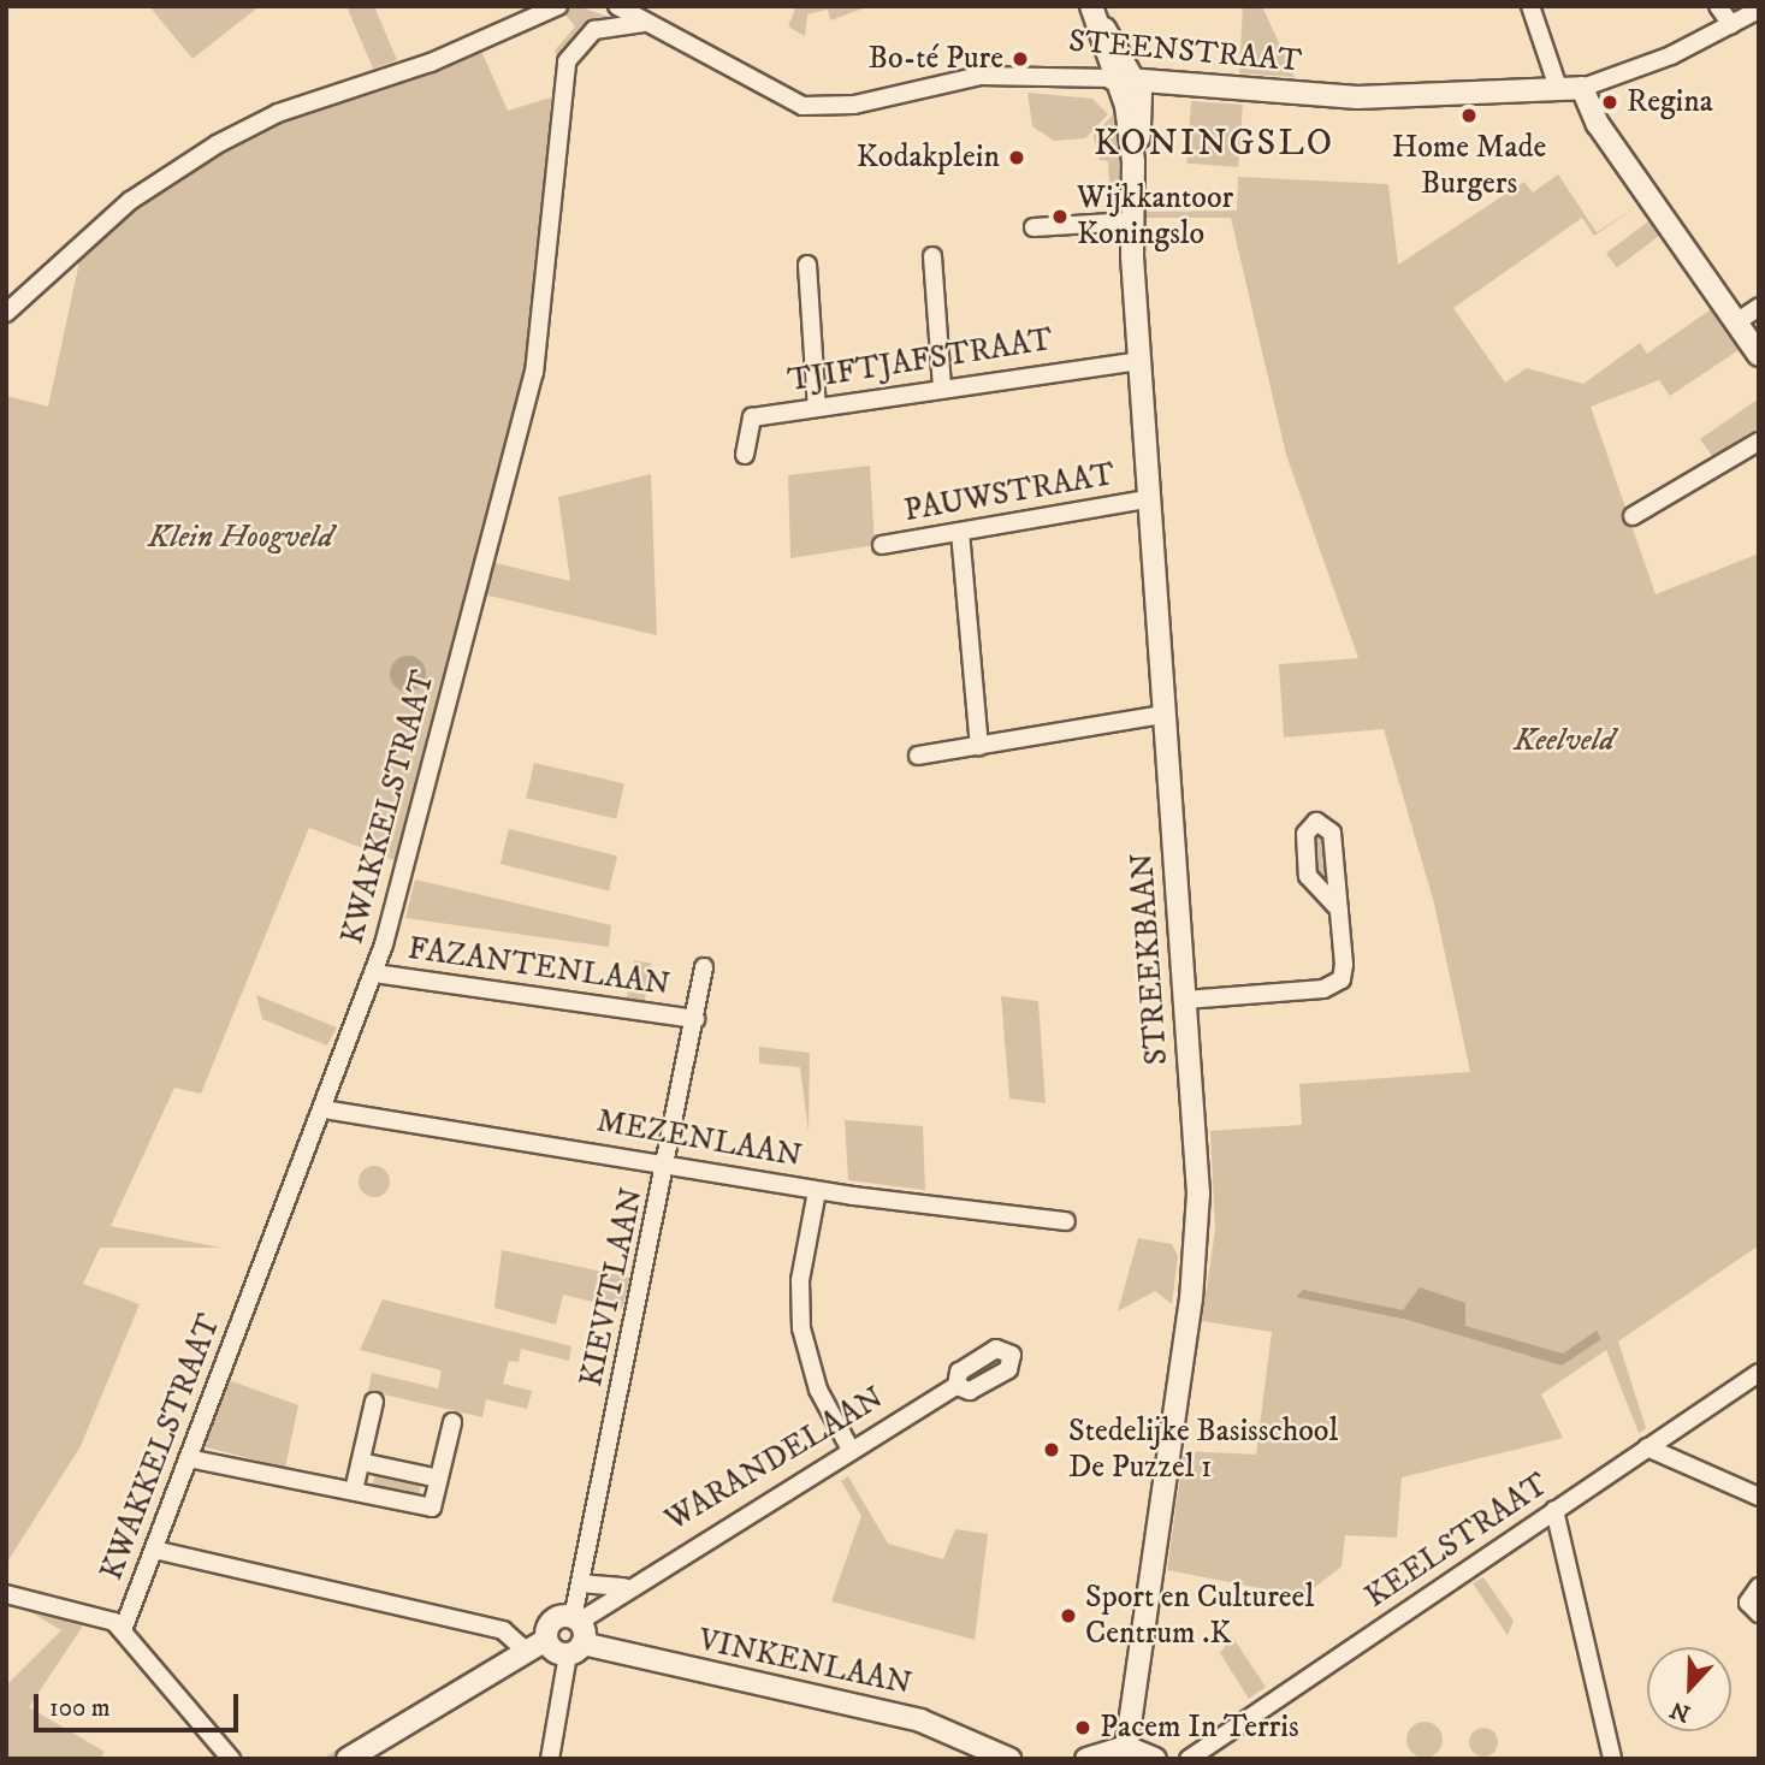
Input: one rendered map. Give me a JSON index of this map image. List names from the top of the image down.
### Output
{
  "streets": {
    "street": [
      "STEENSTRAAT",
      "TJIFTJAFSTRAAT",
      "PAUWSTRAAT",
      "KWAKKELSTRAAT",
      "STREEKBAAN",
      "FAZANTENLAAN",
      "MEZENLAAN",
      "KIEVITLAAN",
      "WARANDELAAN",
      "KEELSTRAAT",
      "VINKENLAAN"
    ]
  },
  "crossings": [
    ["STEENSTRAAT", "KWAKKELSTRAAT"],
    ["STEENSTRAAT", "STREEKBAAN"],
    ["TJIFTJAFSTRAAT", "STREEKBAAN"],
    ["PAUWSTRAAT", "STREEKBAAN"],
    ["KWAKKELSTRAAT", "FAZANTENLAAN"],
    ["KWAKKELSTRAAT", "MEZENLAAN"],
    ["FAZANTENLAAN", "KIEVITLAAN"],
    ["MEZENLAAN", "KIEVITLAAN"],
    ["KIEVITLAAN", "WARANDELAAN"],
    ["KIEVITLAAN", "VINKENLAAN"],
    ["WARANDELAAN", "VINKENLAAN"]
  ],
  "districts": ["KONINGSLO"],
  "parks": ["Klein Hoogveld", "Keelveld"],
  "places": [
    "Bo-té Pure",
    "Regina",
    "Home Made Burgers",
    "Kodakplein",
    "Wijkkantoor Koningslo",
    "Stedelijke Basisschool De Puzzel 1",
    "Sport en Cultureel Centrum .K",
    "Pacem In Terris"
  ],
  "scale_bar": "100 m",
  "north": "bottom"
}
